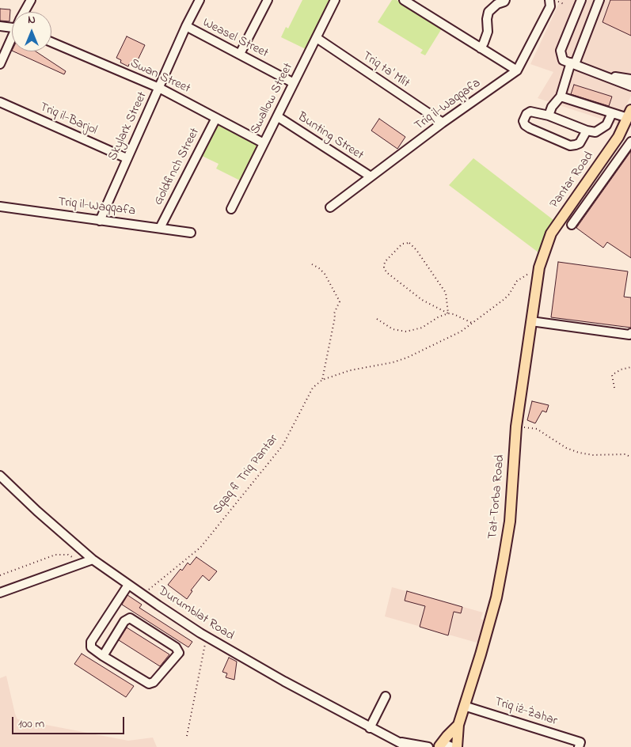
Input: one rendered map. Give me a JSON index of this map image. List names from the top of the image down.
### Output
{
  "streets": {
    "main road": ["Pantar Road", "Tat-Torba Road"],
    "street": [
      "Weasel Street",
      "Triq ta' Mlit",
      "Swan Street",
      "Swallow Street",
      "Triq il-Waqqafa",
      "Triq il-Barjol",
      "Skylark Street",
      "Bunting Street",
      "Goldfinch Street",
      "Durumblat Road",
      "Triq iż-Żahar"
    ],
    "path": ["Sqaq fi Triq Pantar"]
  },
  "crossings": [
    ["Weasel Street", "Swallow Street"],
    ["Weasel Street", "Skylark Street"],
    ["Triq ta' Mlit", "Swallow Street"],
    ["Triq ta' Mlit", "Triq il-Waqqafa"],
    ["Swan Street", "Swallow Street"],
    ["Swan Street", "Skylark Street"],
    ["Swan Street", "Goldfinch Street"],
    ["Swallow Street", "Bunting Street"],
    ["Triq il-Waqqafa", "Skylark Street"],
    ["Triq il-Waqqafa", "Bunting Street"],
    ["Triq il-Waqqafa", "Goldfinch Street"],
    ["Triq il-Barjol", "Skylark Street"],
    ["Pantar Road", "Tat-Torba Road"],
    ["Sqaq fi Triq Pantar", "Durumblat Road"],
    ["Tat-Torba Road", "Triq iż-Żahar"]
  ],
  "scale_bar": "100 m",
  "north": "top"
}
